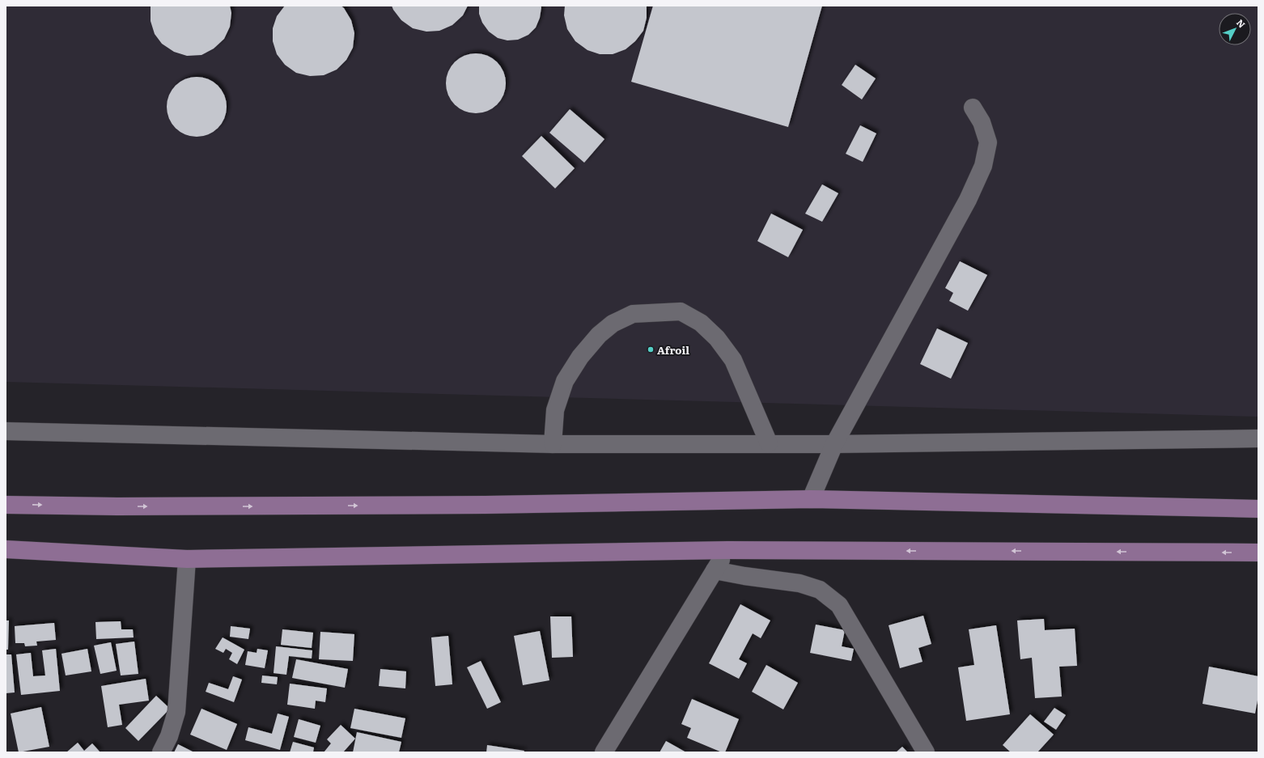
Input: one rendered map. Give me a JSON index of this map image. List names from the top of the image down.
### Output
{
  "places": ["Afroil"],
  "north": "top right"
}
